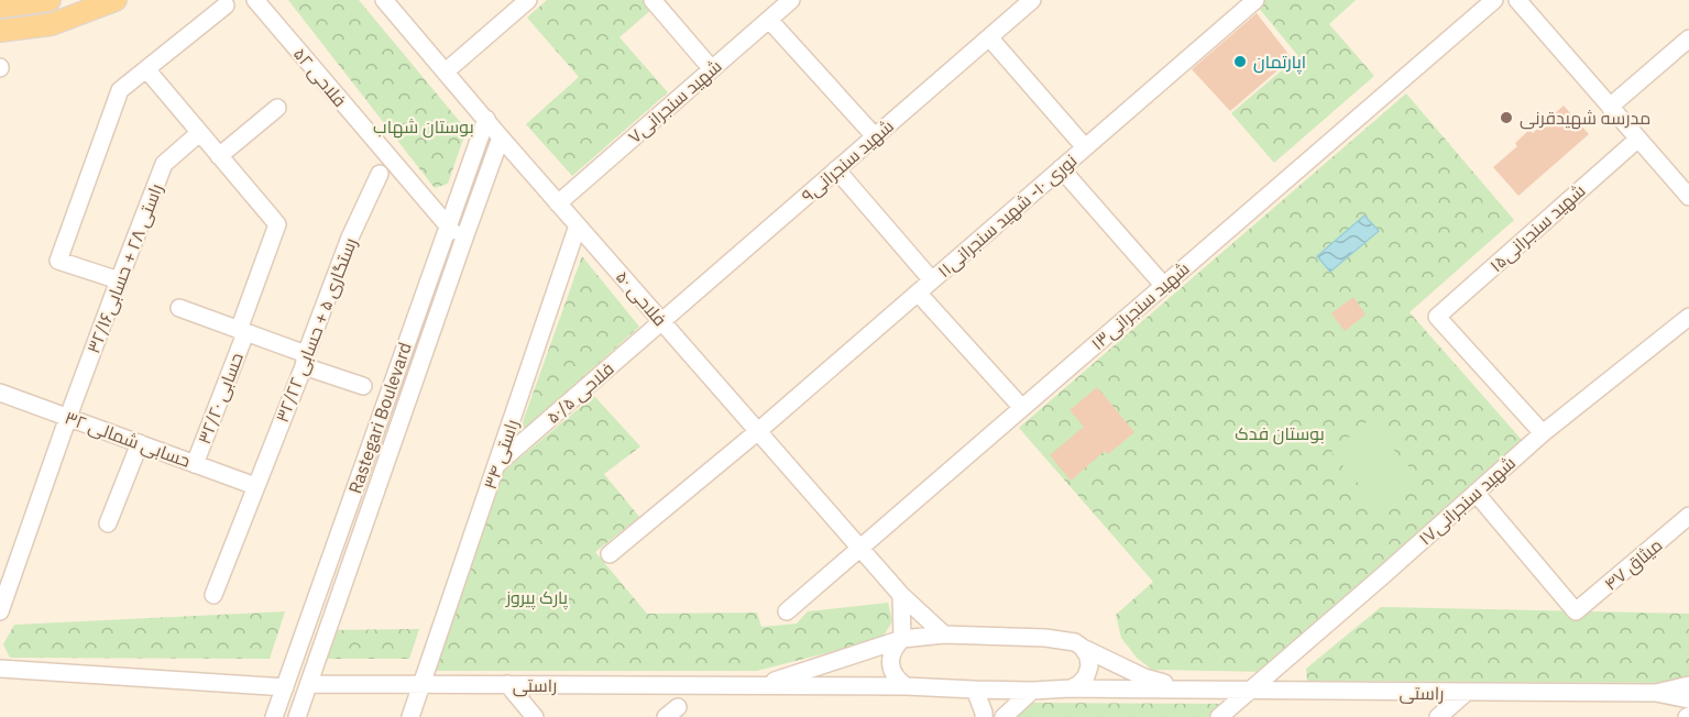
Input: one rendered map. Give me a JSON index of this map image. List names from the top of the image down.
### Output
{
  "streets": {
    "street": [
      "فلاحی ۵۲",
      "شهید سنجرانی۷",
      "شهید سنجرانی۹",
      "نوری ۱۰- شهید سنجرانی۱۱",
      "شهید سنجرانی۱۵",
      "راستی ۲۸ + حسابی۳۲/۱۶",
      "فلاحی ۵۰",
      "شهید سنجرانی۱۳",
      "رستگاری ۵ + حسابی ۳۲/۲۲",
      "فلاحی ۵۰/۵",
      "حسابی ۳۲/۲۰",
      "Rastegari Boulevard",
      "حسابی شمالی ۳۲",
      "راستی ۳۴",
      "شهید سنجرانی۱۷",
      "میثاق ۴۷",
      "راستی"
    ]
  },
  "crossings": [
    ["فلاحی ۵۲", "Rastegari Boulevard"],
    ["شهید سنجرانی۷", "فلاحی ۵۰"],
    ["شهید سنجرانی۹", "فلاحی ۵۰"],
    ["شهید سنجرانی۹", "فلاحی ۵۰/۵"],
    ["نوری ۱۰- شهید سنجرانی۱۱", "فلاحی ۵۰"],
    ["شهید سنجرانی۱۵", "شهید سنجرانی۱۷"],
    ["راستی ۲۸ + حسابی۳۲/۱۶", "حسابی شمالی ۳۲"],
    ["فلاحی ۵۰", "شهید سنجرانی۱۳"],
    ["فلاحی ۵۰", "فلاحی ۵۰/۵"],
    ["فلاحی ۵۰", "Rastegari Boulevard"],
    ["فلاحی ۵۰", "راستی ۳۴"],
    ["فلاحی ۵۰", "راستی"],
    ["رستگاری ۵ + حسابی ۳۲/۲۲", "حسابی شمالی ۳۲"],
    ["فلاحی ۵۰/۵", "راستی ۳۴"],
    ["حسابی ۳۲/۲۰", "حسابی شمالی ۳۲"],
    ["Rastegari Boulevard", "راستی"],
    ["راستی ۳۴", "راستی"],
    ["شهید سنجرانی۱۷", "میثاق ۴۷"],
    ["شهید سنجرانی۱۷", "راستی"]
  ],
  "parks": ["بوستان شهاب", "بوستان فدک", "پارک پیروز"],
  "places": ["اپارتمان", "مدرسه شهیدقرنی"]
}
